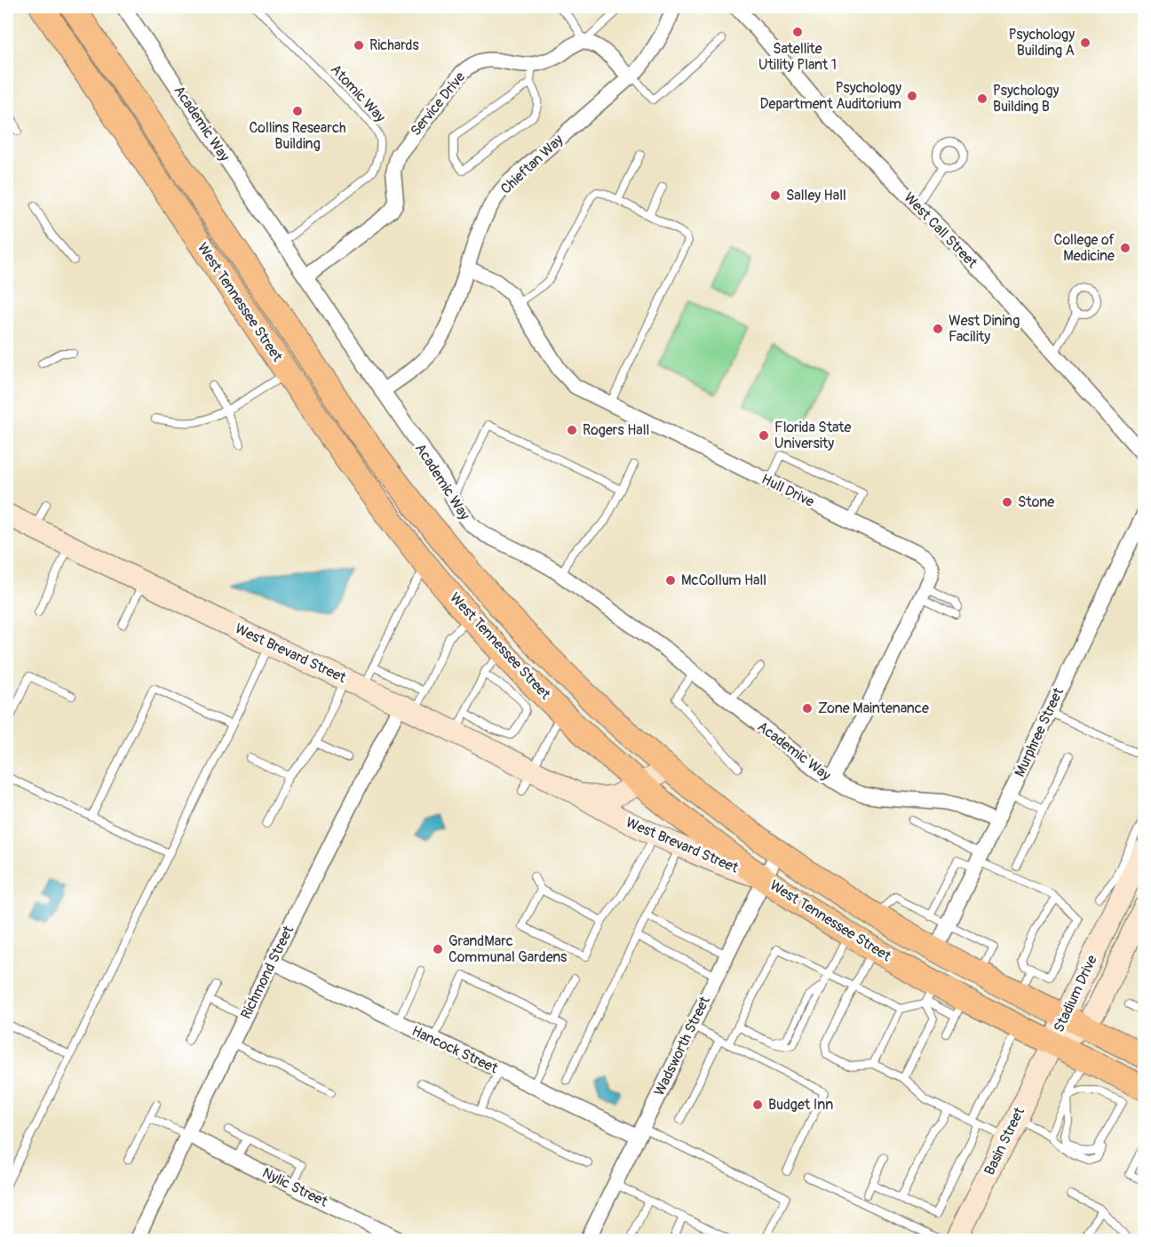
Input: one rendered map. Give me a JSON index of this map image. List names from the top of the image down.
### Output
{
  "streets": {
    "main road": ["West Tennessee Street"],
    "street": [
      "Service Drive",
      "Academic Way",
      "Chieftan Way",
      "West Call Street",
      "Hull Drive",
      "West Brevard Street",
      "Murphree Street",
      "Richmond Street",
      "Stadium Drive",
      "Wadsworth Street",
      "Hancock Street",
      "Basin Street",
      "Nylic Street"
    ],
    "lane": ["Atomic Way"]
  },
  "crossings": [
    ["Academic Way", "Chieftan Way"],
    ["Academic Way", "Hull Drive"],
    ["Academic Way", "Murphree Street"],
    ["Chieftan Way", "Hull Drive"],
    ["West Tennessee Street", "West Brevard Street"],
    ["West Tennessee Street", "Murphree Street"],
    ["West Tennessee Street", "Stadium Drive"],
    ["West Tennessee Street", "Wadsworth Street"],
    ["West Tennessee Street", "Basin Street"],
    ["West Brevard Street", "Richmond Street"],
    ["West Brevard Street", "Wadsworth Street"],
    ["Richmond Street", "Hancock Street"],
    ["Richmond Street", "Nylic Street"],
    ["Stadium Drive", "Basin Street"],
    ["Wadsworth Street", "Hancock Street"]
  ],
  "places": [
    "Satellite Utility Plant 1",
    "Psychology Building A",
    "Richards",
    "Psychology Department Auditorium",
    "Psychology Building B",
    "Collins Research Building",
    "Salley Hall",
    "College of Medicine",
    "West Dining Facility",
    "Rogers Hall",
    "Florida State University",
    "Stone",
    "McCollum Hall",
    "Zone Maintenance",
    "GrandMarc Communal Gardens",
    "Budget Inn"
  ]
}
